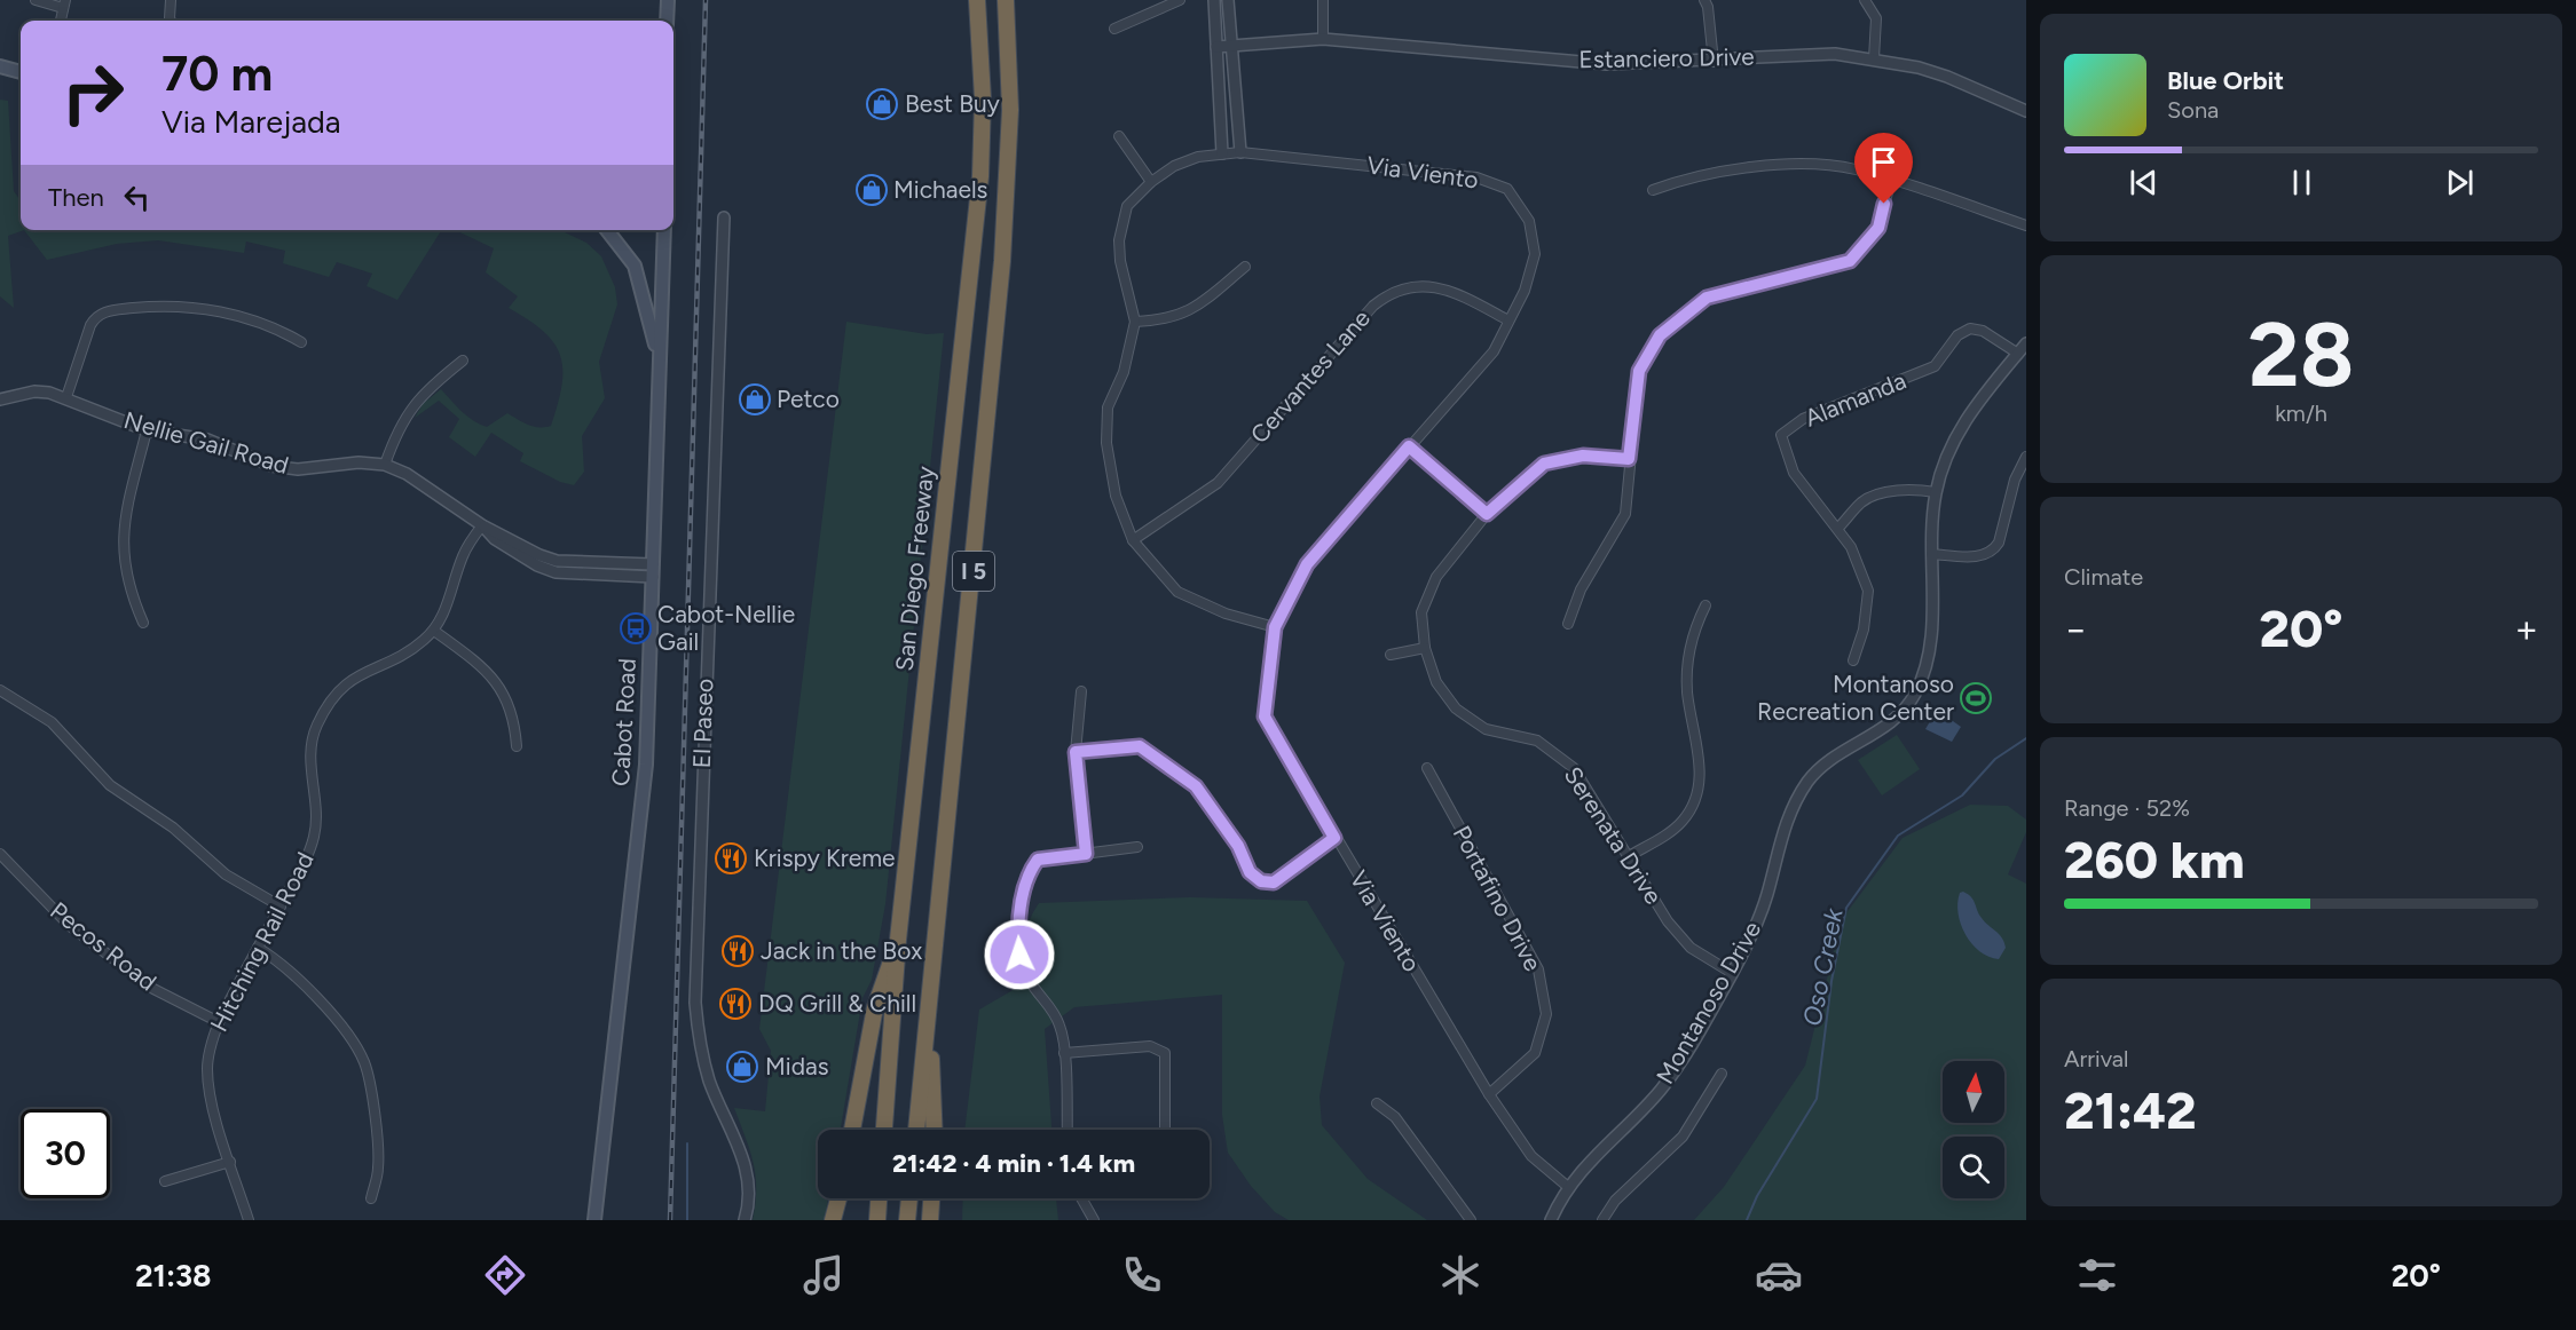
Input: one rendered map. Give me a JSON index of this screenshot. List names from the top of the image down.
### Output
{
  "streets": {
    "highway": ["San Diego Freeway", "I 5"],
    "main road": ["Cabot Road"],
    "street": [
      "Estanciero Drive",
      "Via Viento",
      "Cervantes Lane",
      "Alamanda",
      "Nellie Gail Road",
      "El Paseo",
      "Serenata Drive",
      "Portafino Drive",
      "Hitching Rail Road",
      "Pecos Road",
      "Montanoso Drive"
    ]
  },
  "crossings": [
    ["Via Viento", "Cervantes Lane"],
    ["Via Viento", "Portafino Drive"],
    ["Via Viento", "Montanoso Drive"],
    ["Alamanda", "Montanoso Drive"],
    ["Nellie Gail Road", "Cabot Road"],
    ["Nellie Gail Road", "Hitching Rail Road"],
    ["Serenata Drive", "Montanoso Drive"],
    ["Hitching Rail Road", "Pecos Road"]
  ],
  "water": ["Oso Creek"],
  "places": {
    "shop": [
      "Best Buy",
      "Michaels",
      "Petco",
      "Midas"
    ],
    "bus stop": ["Cabot-Nellie Gail"],
    "sports": ["Montanoso Recreation Center"],
    "restaurant": ["Krispy Kreme", "Jack in the Box", "DQ Grill & Chill"]
  },
  "north": "top",
  "page": {
    "turn": ["70 m", "Via Marejada"],
    "song": ["Blue Orbit", "Sona"],
    "then": "Then",
    "tile": [
      ["28", "km/h"],
      "Climate",
      ["Range · 52%", "260 km"],
      ["Arrival", "21:42"]
    ],
    "heat": ["−", "20°", "+"],
    "limit": "30",
    "trip": "21:42 · 4 min · 1.4 km",
    "tabs": ["21:38", "20°"]
  }
}
